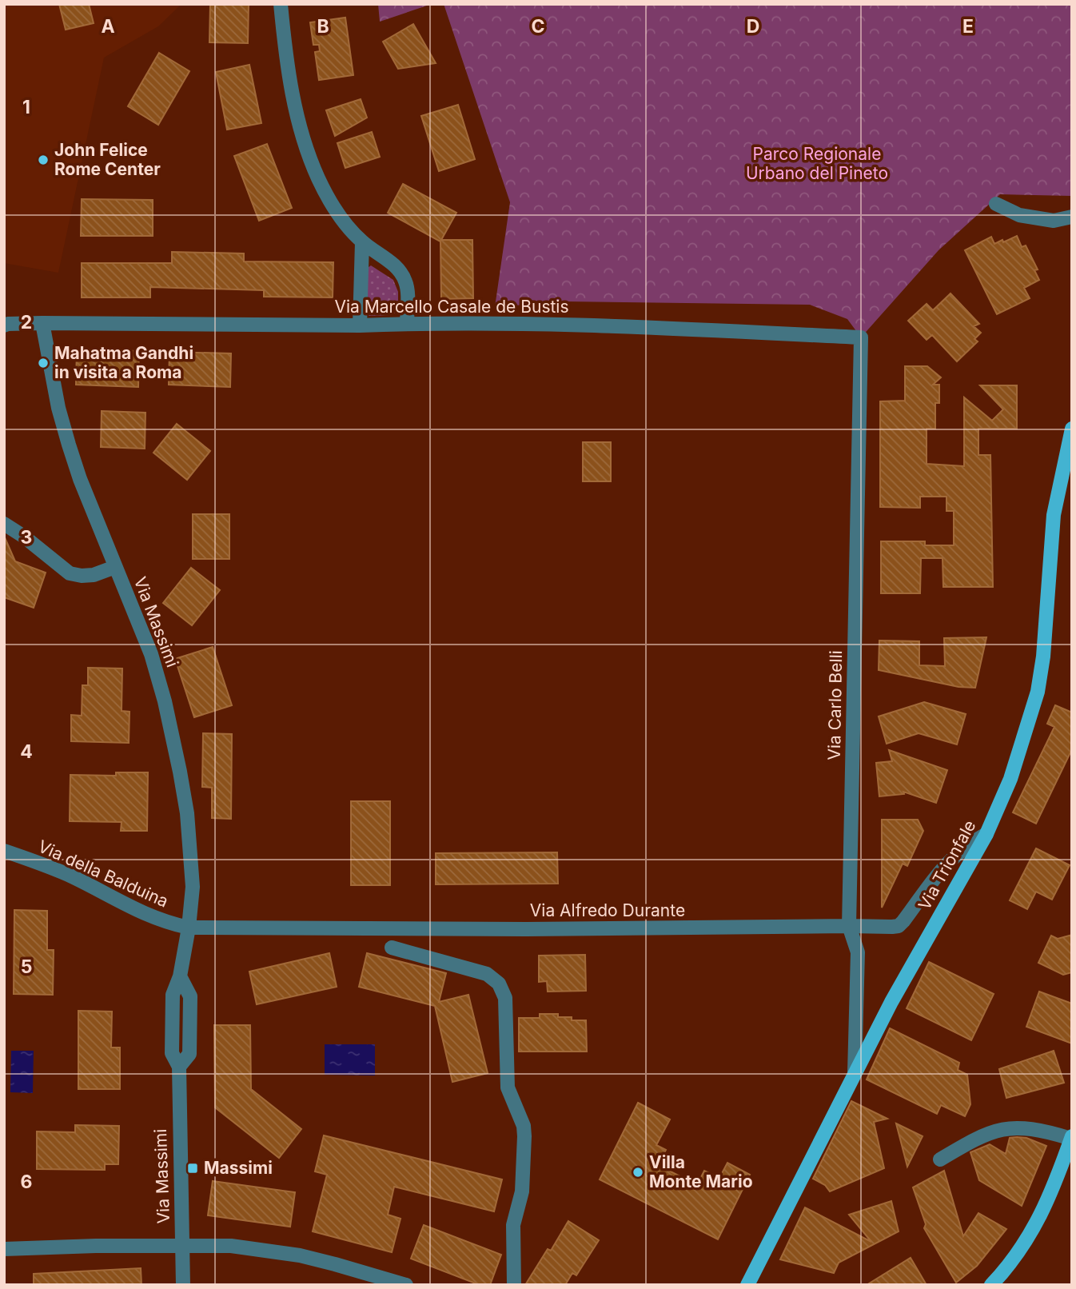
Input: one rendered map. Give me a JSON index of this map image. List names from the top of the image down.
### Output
{
  "streets": {
    "main road": ["Via Trionfale"],
    "street": [
      "Via Marcello Casale de Bustis",
      "Via Massimi",
      "Via Carlo Belli",
      "Via della Balduina",
      "Via Alfredo Durante"
    ]
  },
  "crossings": [
    ["Via Marcello Casale de Bustis", "Via Massimi"],
    ["Via Marcello Casale de Bustis", "Via Carlo Belli"],
    ["Via Massimi", "Via della Balduina"],
    ["Via Massimi", "Via Alfredo Durante"],
    ["Via Carlo Belli", "Via Trionfale"],
    ["Via Carlo Belli", "Via Alfredo Durante"],
    ["Via Trionfale", "Via Alfredo Durante"],
    ["Via della Balduina", "Via Alfredo Durante"]
  ],
  "parks": ["Parco Regionale Urbano del Pineto"],
  "places": {
    "other": ["John Felice Rome Center", "Mahatma Gandhi in visita a Roma", "Villa Monte Mario"],
    "transit": ["Massimi"]
  },
  "grid": {
    "columns": [
      "A",
      "B",
      "C",
      "D",
      "E"
    ],
    "rows": [
      "1",
      "2",
      "3",
      "4",
      "5",
      "6"
    ]
  }
}
